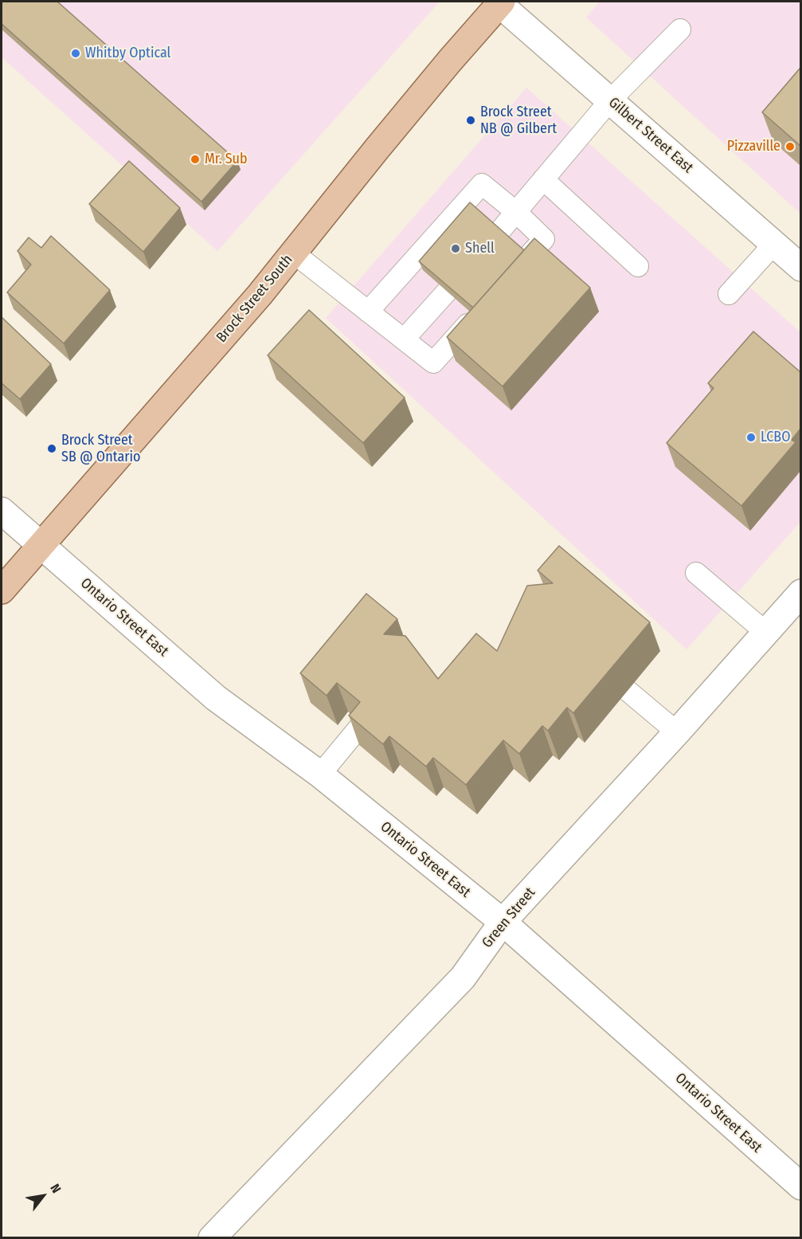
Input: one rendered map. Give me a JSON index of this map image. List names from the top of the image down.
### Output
{
  "streets": {
    "main road": ["Brock Street South"],
    "street": ["Gilbert Street East", "Ontario Street East", "Green Street"]
  },
  "crossings": [
    ["Gilbert Street East", "Brock Street South"],
    ["Brock Street South", "Ontario Street East"],
    ["Ontario Street East", "Green Street"]
  ],
  "places": [
    "Whitby Optical",
    "Brock Street NB @ Gilbert",
    "Pizzaville",
    "Mr. Sub",
    "Shell",
    "LCBO",
    "Brock Street SB @ Ontario"
  ],
  "north": "top right"
}
